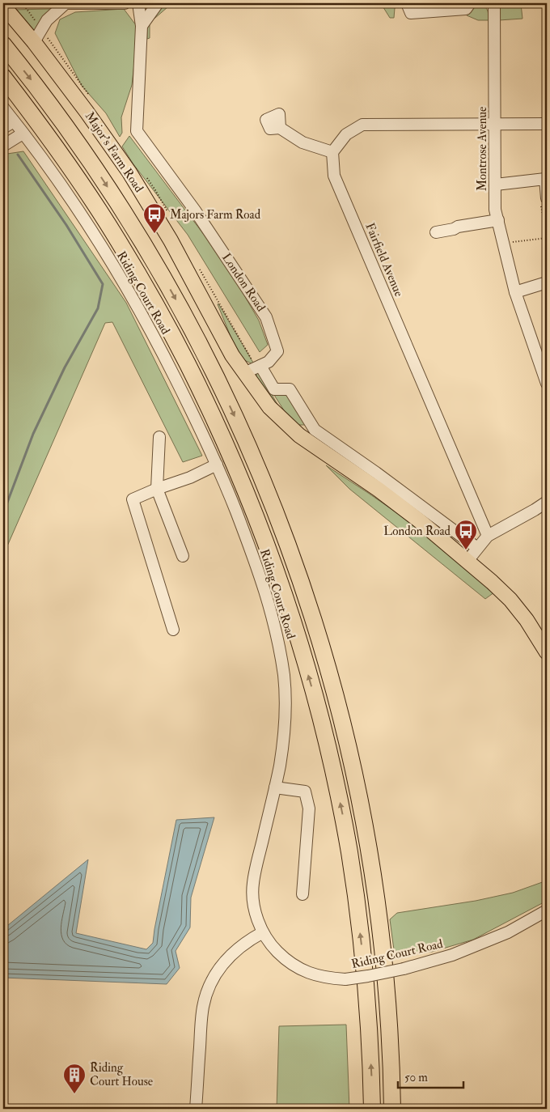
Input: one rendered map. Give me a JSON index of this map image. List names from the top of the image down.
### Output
{
  "streets": {
    "main road": ["Major's Farm Road"],
    "street": [
      "Montrose Avenue",
      "Fairfield Avenue",
      "London Road",
      "Riding Court Road"
    ]
  },
  "crossings": [
    ["Major's Farm Road", "London Road"]
  ],
  "places": {
    "bus stop": ["Majors Farm Road", "London Road"],
    "building": ["Riding Court House"]
  },
  "scale_bar": "50 m"
}
